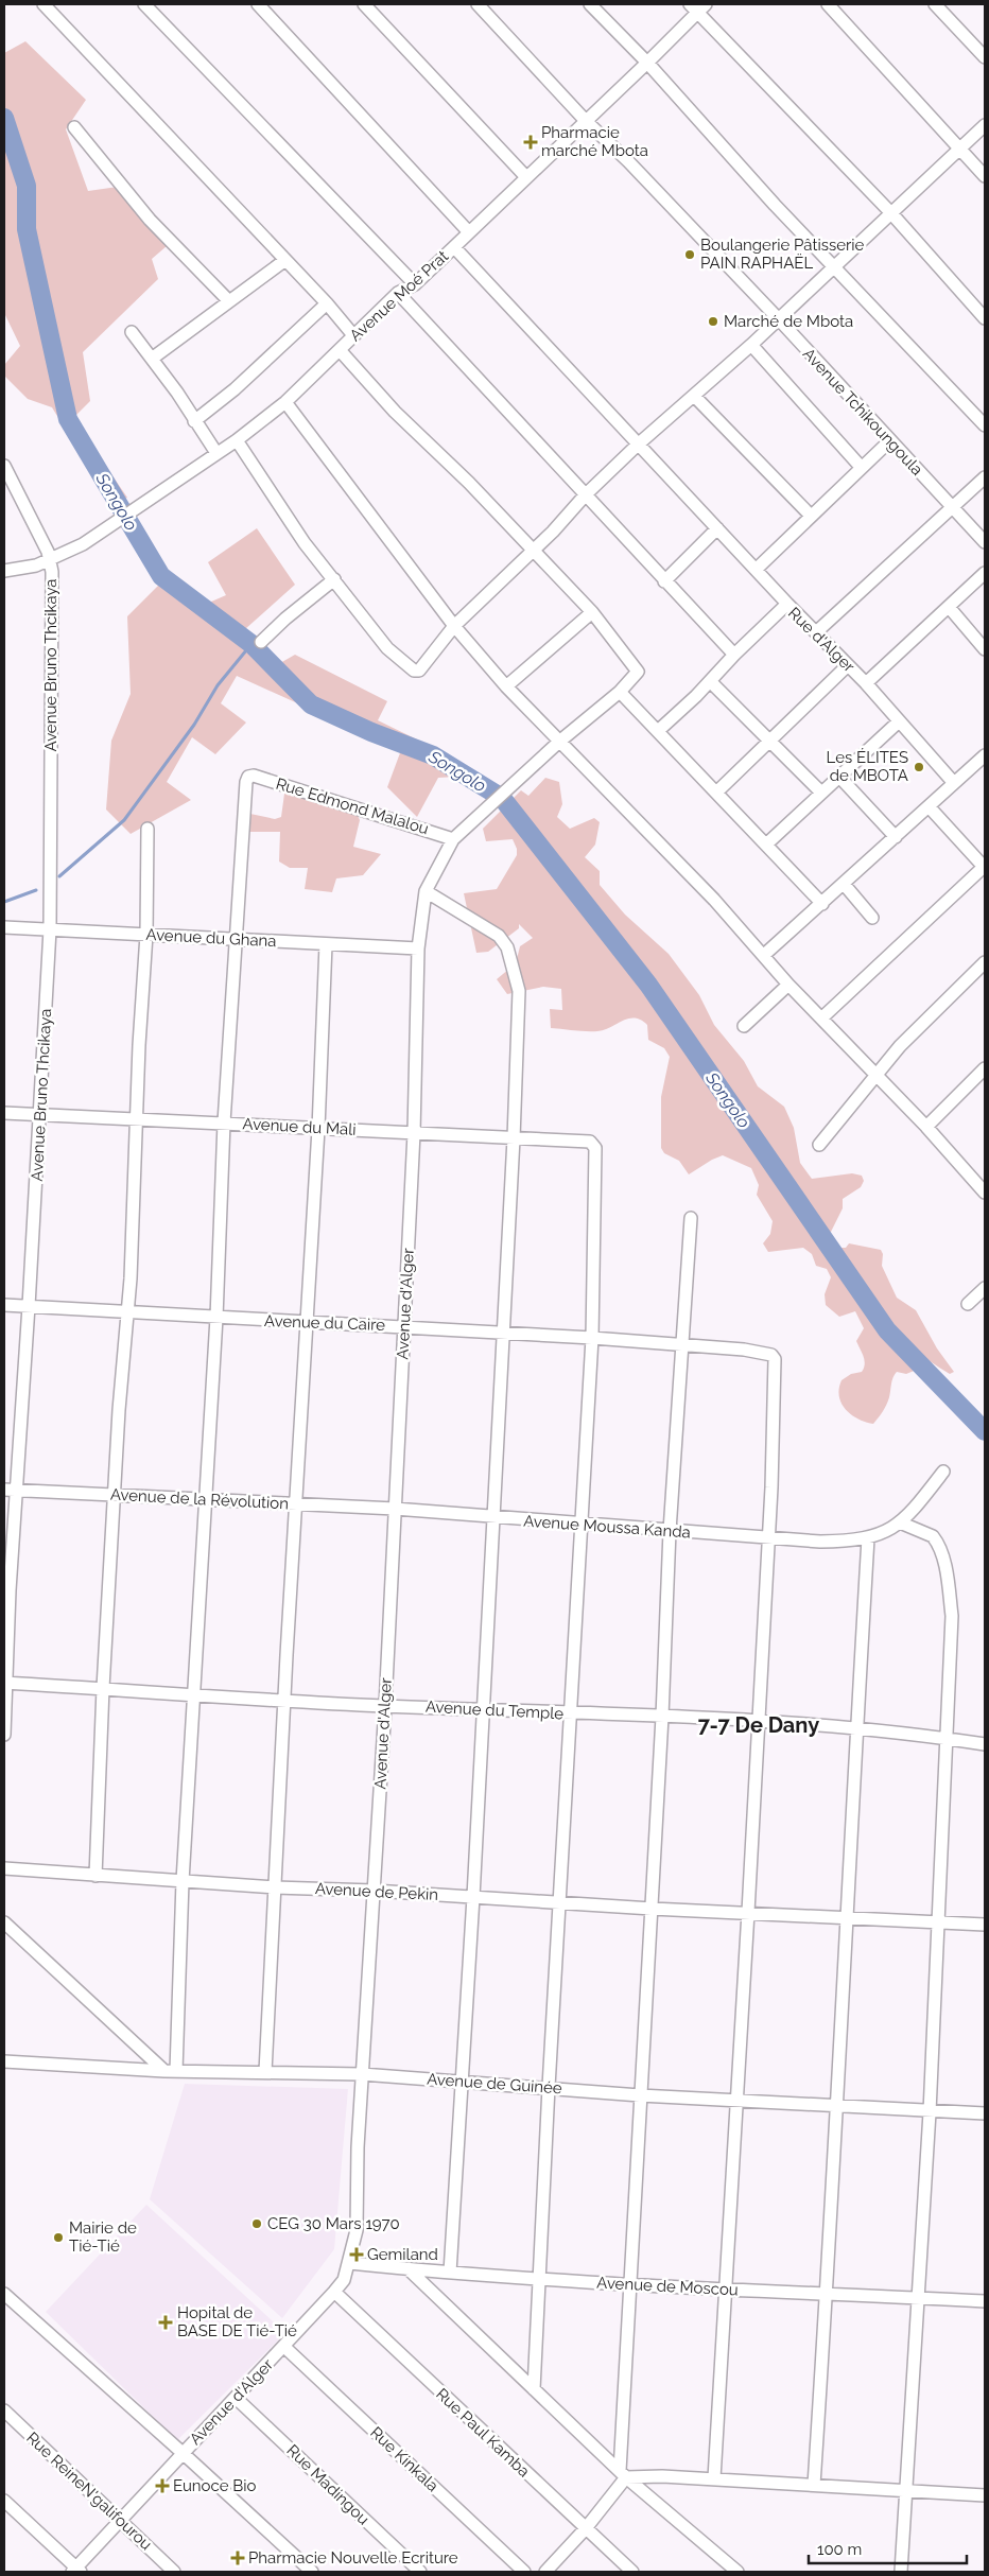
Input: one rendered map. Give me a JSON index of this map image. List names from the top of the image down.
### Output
{
  "streets": {
    "street": [
      "Avenue Moé Prat",
      "Avenue Tchikoungoula",
      "Rue d'Alger",
      "Avenue Bruno Thcikaya",
      "Rue Edmond Malalou",
      "Avenue du Ghana",
      "Avenue du Mali",
      "Avenue d'Alger",
      "Avenue du Caire",
      "Avenue de la Révolution",
      "Avenue Moussa Kanda",
      "Avenue du Temple",
      "Avenue de Pekin",
      "Avenue de Guinée",
      "Avenue de Moscou",
      "Rue Paul Kamba",
      "Rue Kinkala",
      "Rue Madingou",
      "Rue ReineN'galifourou"
    ]
  },
  "crossings": [
    ["Avenue Moé Prat", "Avenue Tchikoungoula"],
    ["Avenue Moé Prat", "Avenue Bruno Thcikaya"],
    ["Avenue Bruno Thcikaya", "Avenue du Ghana"],
    ["Avenue Bruno Thcikaya", "Avenue du Mali"],
    ["Avenue Bruno Thcikaya", "Avenue du Caire"],
    ["Avenue Bruno Thcikaya", "Avenue de la Révolution"],
    ["Avenue Bruno Thcikaya", "Avenue du Temple"],
    ["Rue Edmond Malalou", "Avenue du Ghana"],
    ["Avenue du Ghana", "Avenue d'Alger"],
    ["Avenue du Mali", "Avenue d'Alger"],
    ["Avenue du Mali", "Avenue du Caire"],
    ["Avenue d'Alger", "Avenue du Caire"],
    ["Avenue d'Alger", "Avenue de la Révolution"],
    ["Avenue d'Alger", "Avenue Moussa Kanda"],
    ["Avenue d'Alger", "Avenue du Temple"],
    ["Avenue d'Alger", "Avenue de Pekin"],
    ["Avenue d'Alger", "Avenue de Guinée"],
    ["Avenue d'Alger", "Avenue de Moscou"],
    ["Avenue d'Alger", "Rue Paul Kamba"],
    ["Avenue d'Alger", "Rue Kinkala"],
    ["Avenue d'Alger", "Rue Madingou"],
    ["Avenue d'Alger", "Rue ReineN'galifourou"],
    ["Avenue du Caire", "Avenue Moussa Kanda"],
    ["Avenue de la Révolution", "Avenue Moussa Kanda"]
  ],
  "districts": ["7-7 De Dany"],
  "water": ["Songolo"],
  "places": {
    "health": [
      "Pharmacie marché Mbota",
      "Gemiland",
      "Hopital de BASE DE Tié-Tié",
      "Eunoce Bio",
      "Pharmacie Nouvelle Ecriture"
    ],
    "other": [
      "Boulangerie Pâtisserie PAIN RAPHAËL",
      "Marché de Mbota",
      "Les ÉLITES de MBOTA",
      "CEG 30 Mars 1970",
      "Mairie de Tié-Tié"
    ]
  },
  "scale_bar": "100 m"
}
